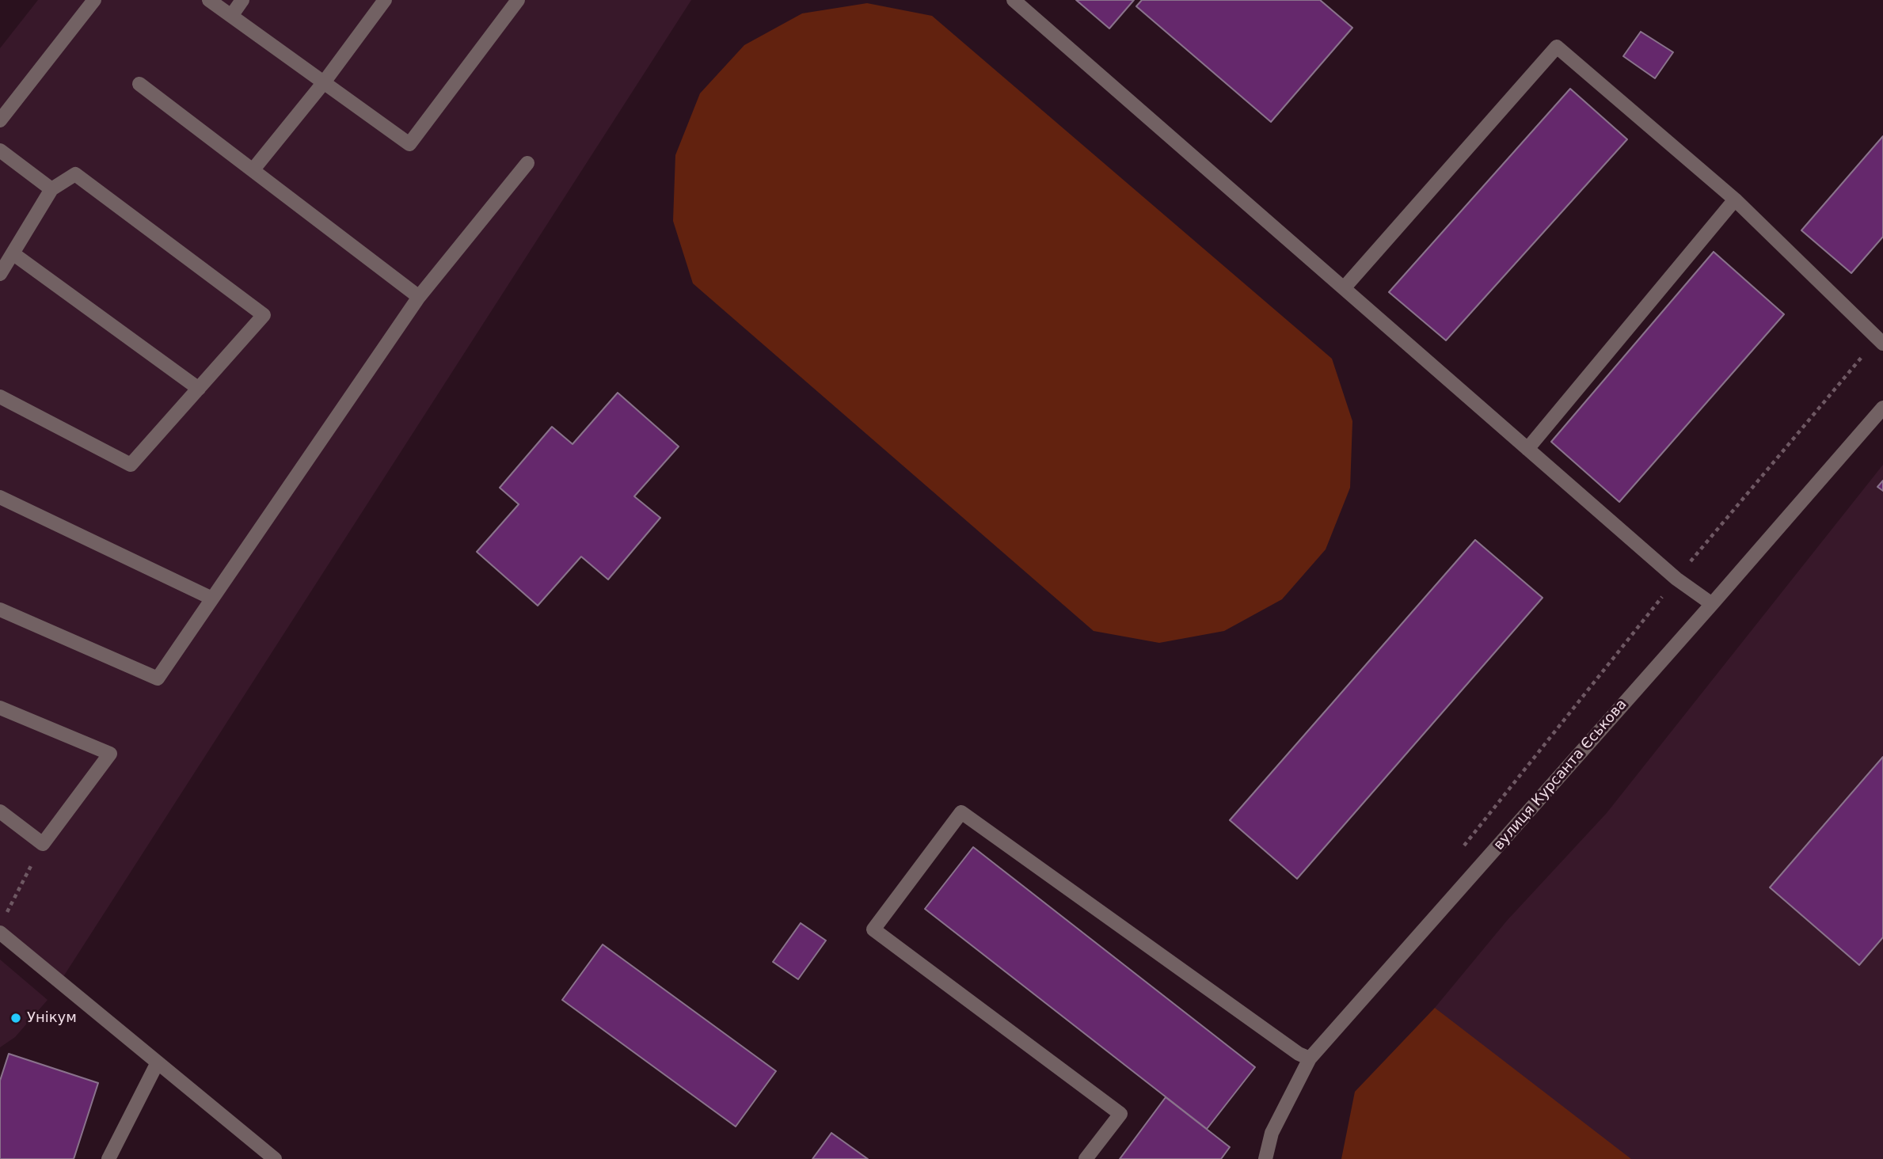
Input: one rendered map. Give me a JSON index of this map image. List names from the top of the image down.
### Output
{
  "streets": {
    "street": ["вулиця Курсанта Єськова"]
  },
  "places": ["Унікум"]
}
